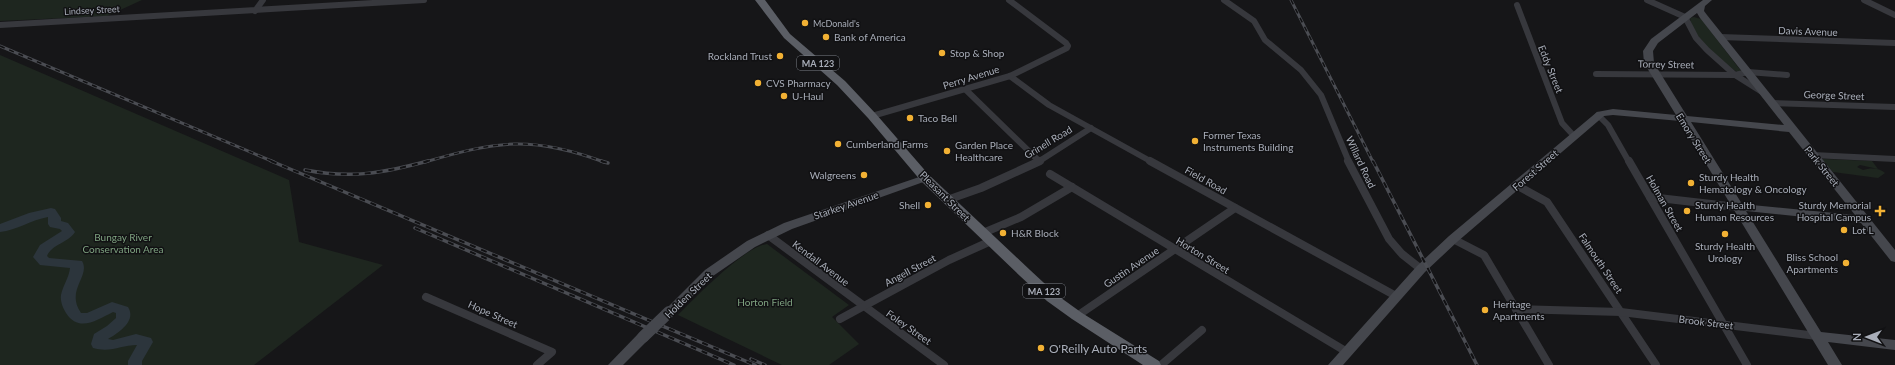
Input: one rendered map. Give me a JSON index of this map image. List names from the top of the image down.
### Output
{
  "streets": {
    "highway": ["MA 123", "Pleasant Street"],
    "main road": [
      "Emory Street",
      "Park Street",
      "Forest Street",
      "Starkey Avenue",
      "Holden Street",
      "Brook Street"
    ],
    "street": [
      "Lindsey Street",
      "Davis Avenue",
      "Torrey Street",
      "Eddy Street",
      "Perry Avenue",
      "George Street",
      "Grinell Road",
      "Willard Road",
      "Field Road",
      "Holman Street",
      "Horton Street",
      "Kendall Avenue",
      "Falmouth Street",
      "Gustin Avenue",
      "Angell Street",
      "Hope Street",
      "Foley Street"
    ]
  },
  "crossings": [
    ["Davis Avenue", "Park Street"],
    ["Torrey Street", "Emory Street"],
    ["Torrey Street", "Park Street"],
    ["Eddy Street", "Forest Street"],
    ["Perry Avenue", "Field Road"],
    ["Perry Avenue", "Pleasant Street"],
    ["George Street", "Park Street"],
    ["Emory Street", "Park Street"],
    ["Emory Street", "Brook Street"],
    ["Grinell Road", "Field Road"],
    ["Grinell Road", "Pleasant Street"],
    ["Willard Road", "Forest Street"],
    ["Forest Street", "Field Road"],
    ["Forest Street", "Holman Street"],
    ["Forest Street", "Horton Street"],
    ["Forest Street", "Falmouth Street"],
    ["Field Road", "Gustin Avenue"],
    ["Pleasant Street", "Starkey Avenue"],
    ["Pleasant Street", "Gustin Avenue"],
    ["Pleasant Street", "Angell Street"],
    ["Holman Street", "Brook Street"],
    ["Starkey Avenue", "Kendall Avenue"],
    ["Starkey Avenue", "Holden Street"],
    ["Horton Street", "Gustin Avenue"],
    ["Horton Street", "Angell Street"],
    ["Kendall Avenue", "Angell Street"],
    ["Kendall Avenue", "Holden Street"],
    ["Kendall Avenue", "Foley Street"],
    ["Falmouth Street", "Brook Street"],
    ["Angell Street", "Foley Street"]
  ],
  "parks": ["Bungay River Conservation Area", "Horton Field"],
  "places": {
    "other": [
      "McDonald's",
      "Bank of America",
      "Stop & Shop",
      "Rockland Trust",
      "CVS Pharmacy",
      "U-Haul",
      "Taco Bell",
      "Former Texas Instruments Building",
      "Cumberland Farms",
      "Garden Place Healthcare",
      "Walgreens",
      "Sturdy Health Hematology & Oncology",
      "Shell",
      "Sturdy Health Human Resources",
      "Lot L",
      "H&R Block",
      "Sturdy Health Urology",
      "Bliss School Apartments",
      "Heritage Apartments",
      "O'Reilly Auto Parts"
    ],
    "health": ["Sturdy Memorial Hospital Campus"]
  },
  "north": "left"
}
